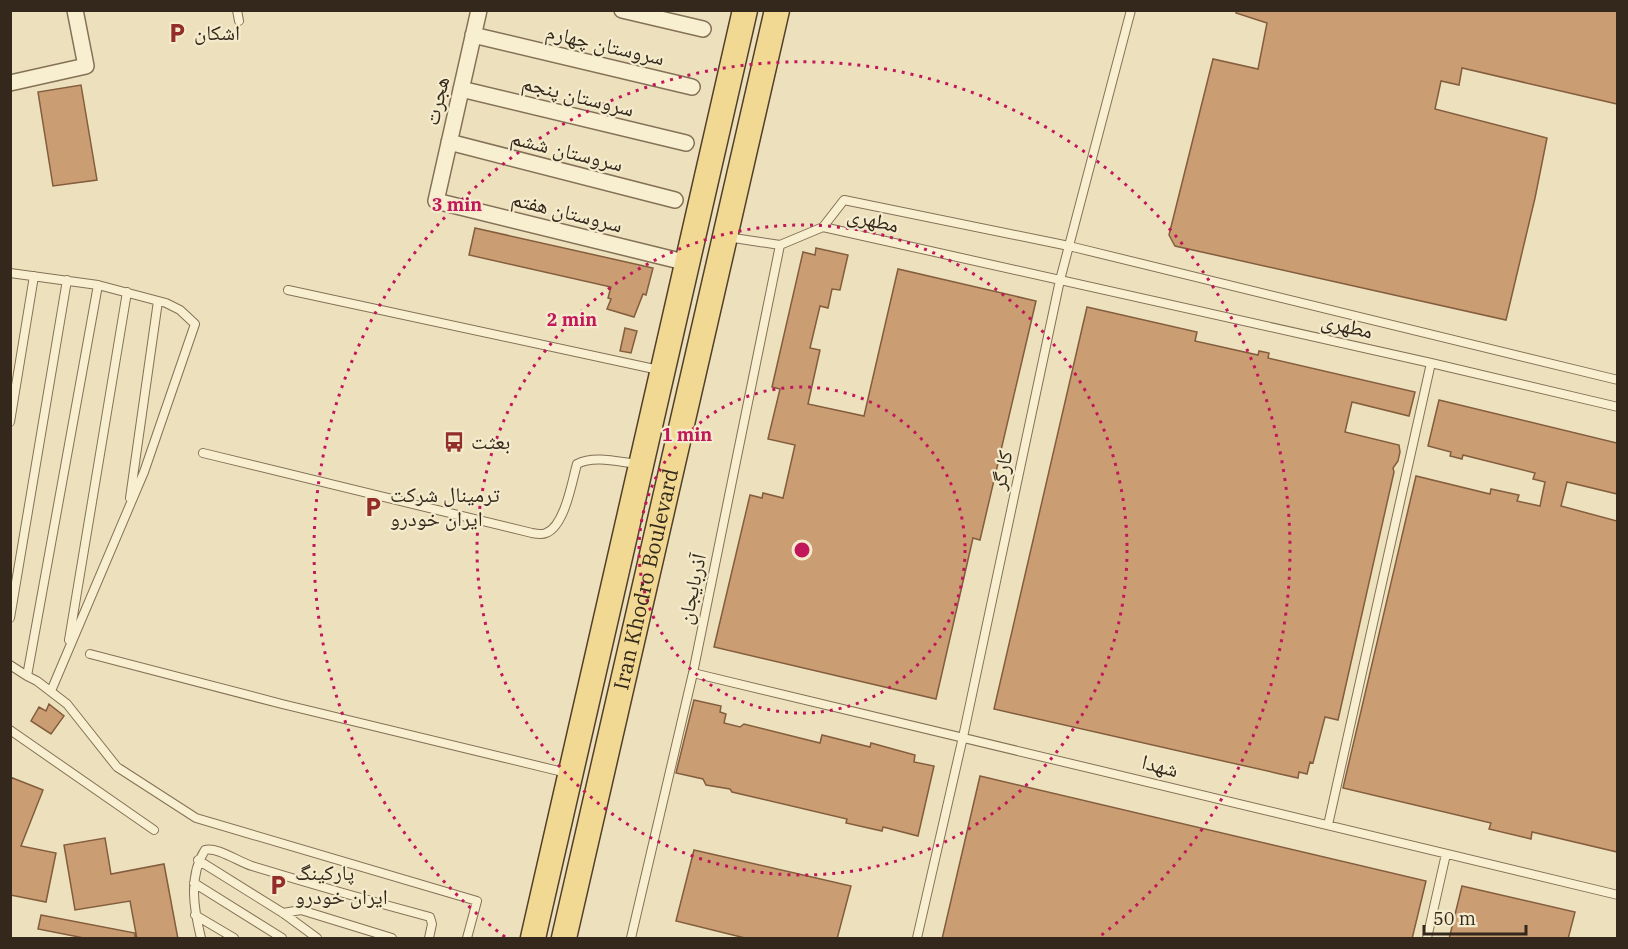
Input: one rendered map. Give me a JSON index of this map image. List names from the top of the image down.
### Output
{
  "streets": {
    "main road": ["Iran Khodro Boulevard"],
    "street": [
      "سروستان چهارم",
      "سروستان پنجم",
      "هجرت",
      "سروستان ششم",
      "سروستان هفتم"
    ],
    "lane": [
      "مطهری",
      "کارگر",
      "آذربایجان",
      "شهدا"
    ]
  },
  "crossings": [
    ["سروستان چهارم", "هجرت"],
    ["سروستان پنجم", "هجرت"],
    ["هجرت", "سروستان ششم"],
    ["هجرت", "سروستان هفتم"],
    ["سروستان هفتم", "Iran Khodro Boulevard"],
    ["مطهری", "کارگر"],
    ["کارگر", "شهدا"],
    ["آذربایجان", "شهدا"]
  ],
  "places": {
    "parking": ["اشکان", "ترمینال شرکت ایران خودرو", "پارکینگ ایران خودرو"],
    "bus stop": ["بعثت"]
  },
  "scale_bar": "50 m",
  "rings": ["3 min", "2 min", "1 min"]
}
